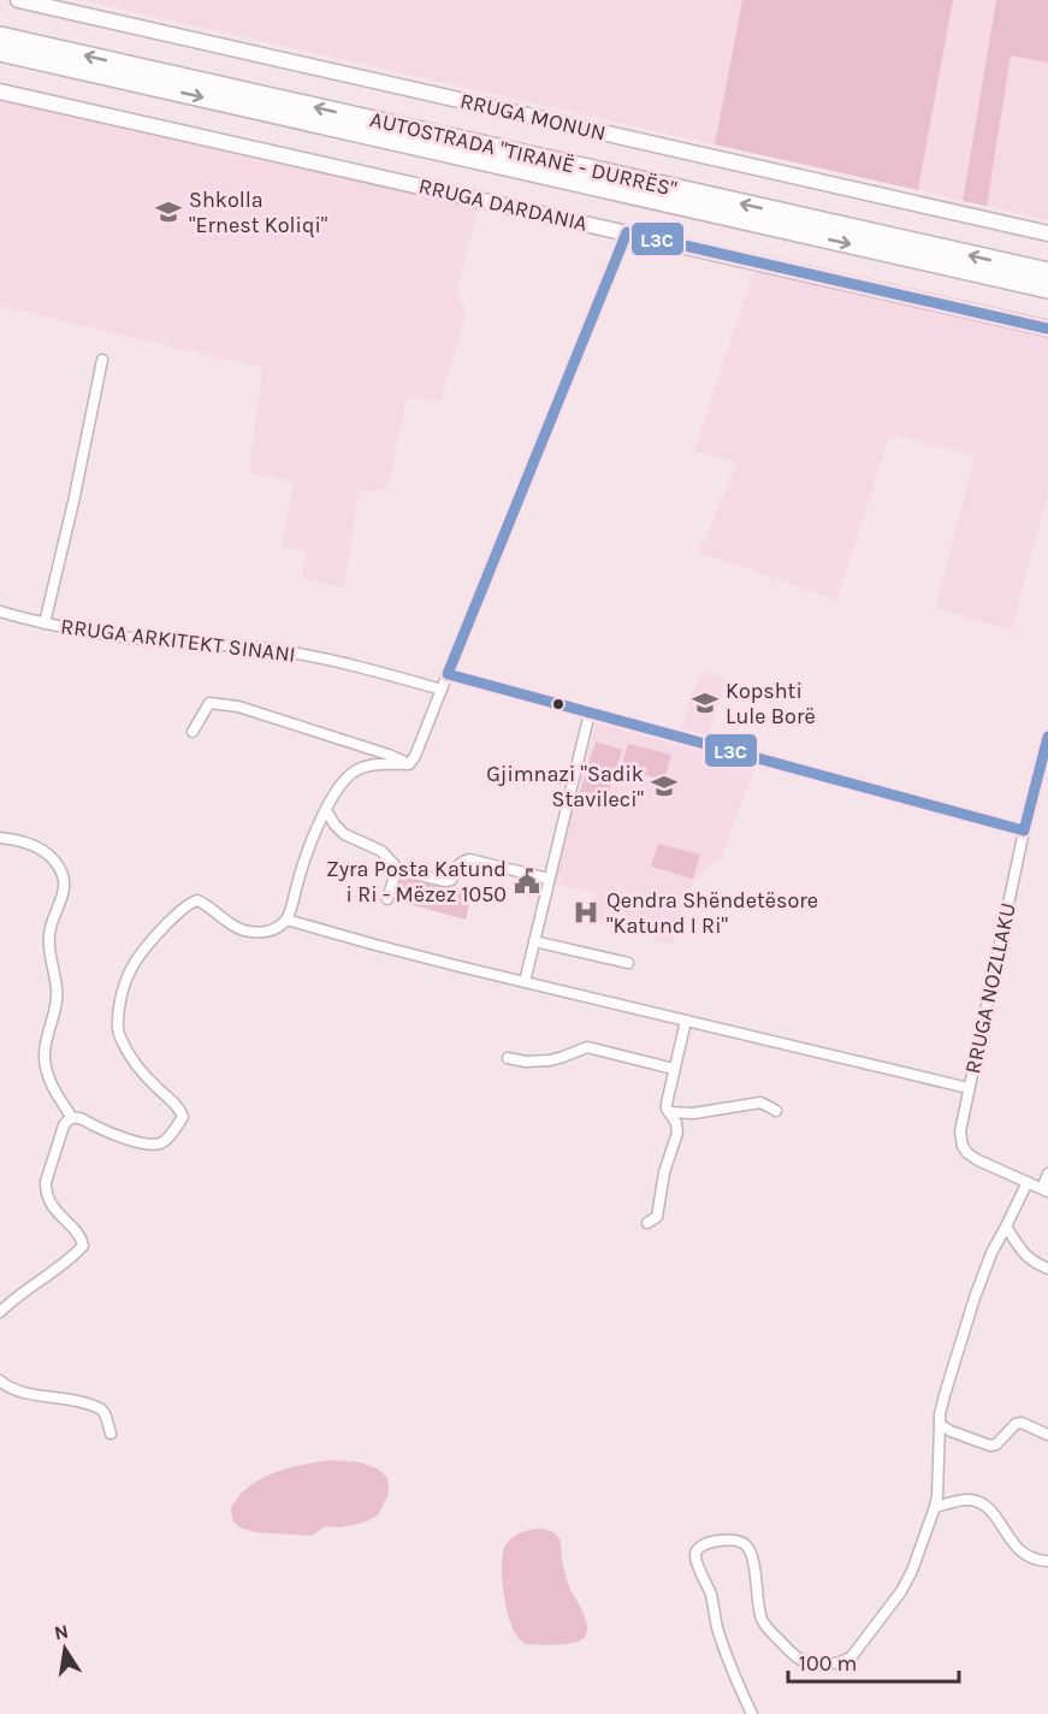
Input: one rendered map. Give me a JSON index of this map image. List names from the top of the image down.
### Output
{
  "streets": {
    "highway": ["AUTOSTRADA \"TIRANË - DURRËS\""],
    "main road": ["RRUGA MONUN", "RRUGA DARDANIA"],
    "street": ["RRUGA ARKITEKT SINANI", "RRUGA NOZLLAKU"]
  },
  "places": {
    "school or university": ["Shkolla \"Ernest Koliqi\"", "Kopshti Lule Borë", "Gjimnazi \"Sadik Stavileci\""],
    "public building": ["Zyra Posta Katund i Ri - Mëzez 1050"],
    "hospital": ["Qendra Shëndetësore \"Katund I Ri\""]
  },
  "lines": ["transit line L3C"],
  "scale_bar": "100 m",
  "north": "top"
}
